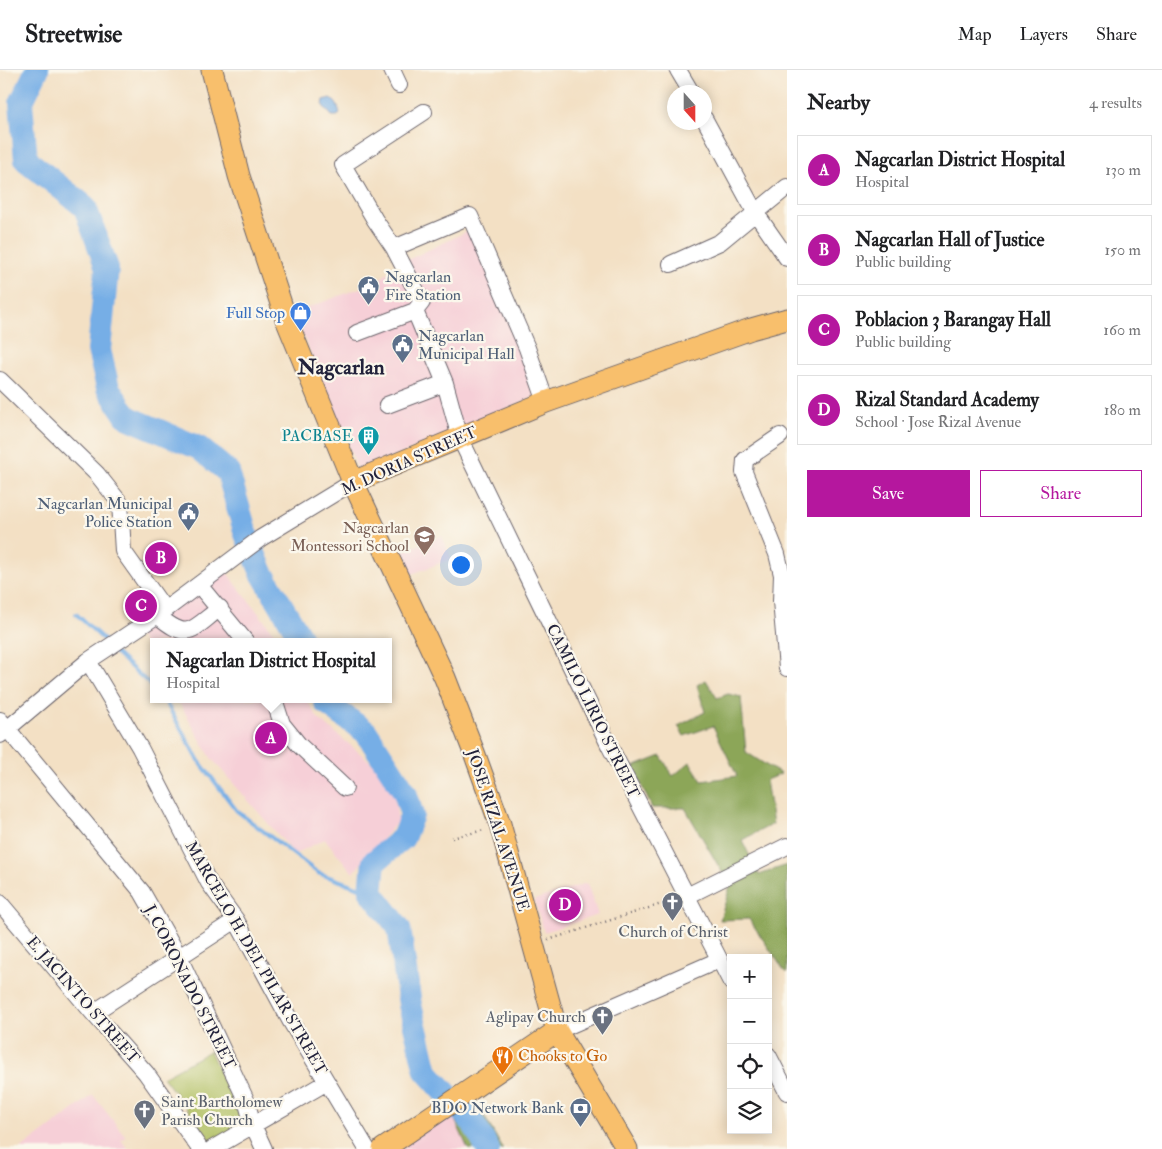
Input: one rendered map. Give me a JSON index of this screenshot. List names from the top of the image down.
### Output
{
  "streets": {
    "main road": ["M. DORIA STREET", "JOSE RIZAL AVENUE"],
    "street": [
      "CAMILO LIRIO STREET",
      "MARCELO H. DEL PILAR STREET",
      "J. CORONADO STREET",
      "E. JACINTO STREET"
    ]
  },
  "crossings": [
    ["M. DORIA STREET", "CAMILO LIRIO STREET"],
    ["M. DORIA STREET", "JOSE RIZAL AVENUE"],
    ["M. DORIA STREET", "MARCELO H. DEL PILAR STREET"],
    ["M. DORIA STREET", "J. CORONADO STREET"]
  ],
  "districts": ["Nagcarlan"],
  "places": {
    "public building": ["Nagcarlan Fire Station", "Nagcarlan Municipal Hall", "Nagcarlan Municipal Police Station"],
    "shop": ["Full Stop"],
    "building": ["PACBASE"],
    "school or university": ["Nagcarlan Montessori School"],
    "church": ["Church of Christ", "Aglipay Church", "Saint Bartholomew Parish Church"],
    "restaurant": ["Chooks to Go"],
    "bank": ["BDO Network Bank"]
  },
  "north": "bottom",
  "page": {
    "header": "Streetwise",
    "nav": ["Map", "Layers", "Share"],
    "heading": ["Nearby", "4 results"],
    "list": [
      {
        "mark": "A",
        "name": "Nagcarlan District Hospital",
        "note": "Hospital",
        "value": "130 m"
      },
      {
        "mark": "B",
        "name": "Nagcarlan Hall of Justice",
        "note": "Public building",
        "value": "150 m"
      },
      {
        "mark": "C",
        "name": "Poblacion 3 Barangay Hall",
        "note": "Public building",
        "value": "160 m"
      },
      {
        "mark": "D",
        "name": "Rizal Standard Academy",
        "note": "School · Jose Rizal Avenue",
        "value": "180 m"
      }
    ],
    "buttons": ["Save", "Share"],
    "pins": [
      "B",
      "C",
      "A",
      "D"
    ],
    "popup": ["Nagcarlan District Hospital", "Hospital"],
    "map_buttons": ["+", "−"]
  }
}
